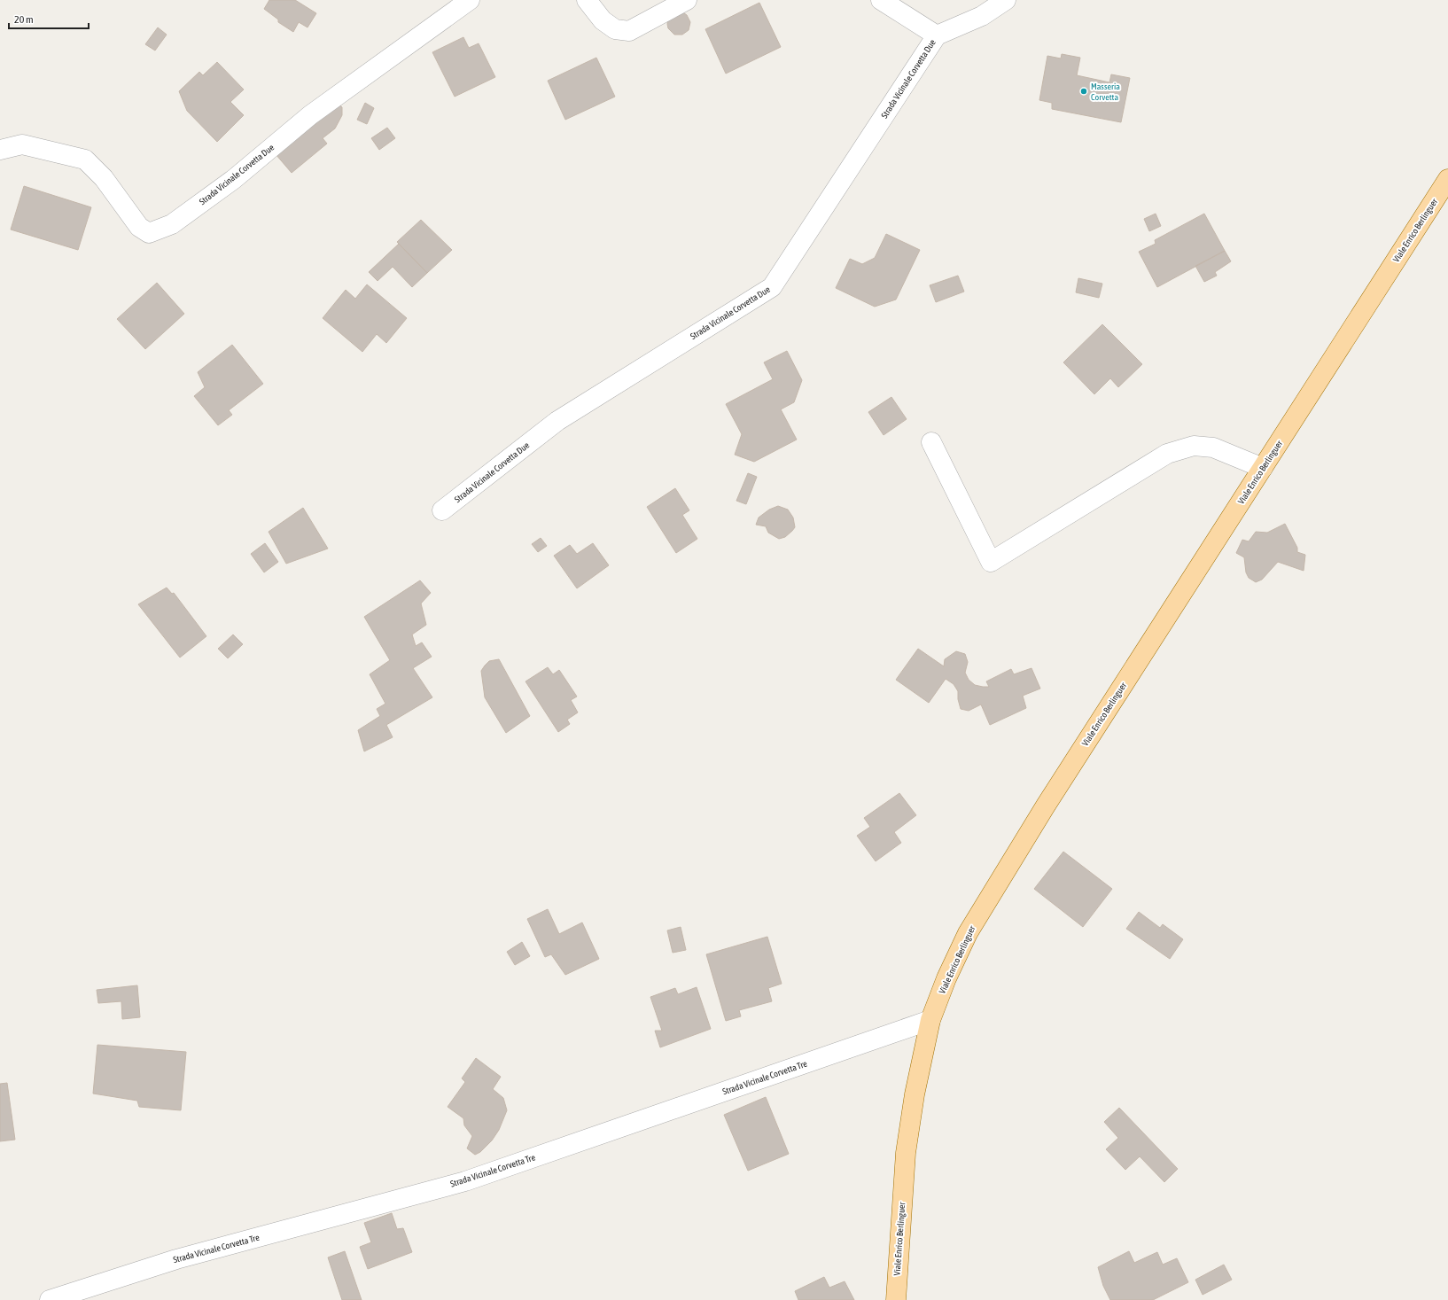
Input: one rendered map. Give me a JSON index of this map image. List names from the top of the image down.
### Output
{
  "streets": {
    "main road": ["Viale Enrico Berlinguer"],
    "street": ["Strada Vicinale Corvetta Due", "Strada Vicinale Corvetta Tre"]
  },
  "crossings": [
    ["Viale Enrico Berlinguer", "Strada Vicinale Corvetta Tre"]
  ],
  "places": ["Masseria Corvetta"],
  "scale_bar": "20 m"
}
